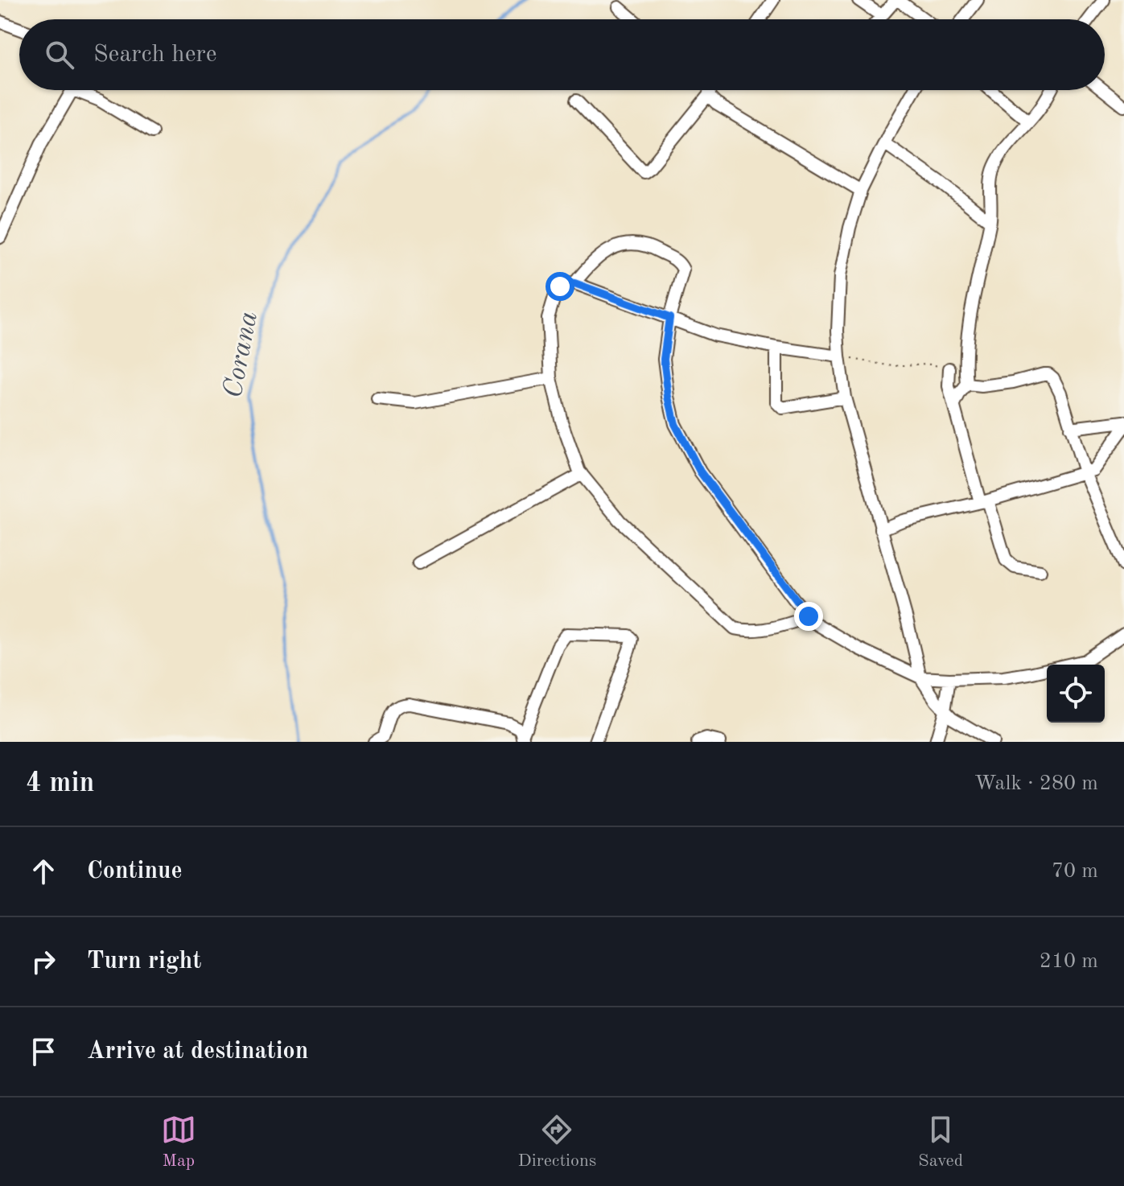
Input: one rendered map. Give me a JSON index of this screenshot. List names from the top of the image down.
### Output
{
  "water": ["Corana"],
  "page": {
    "search": "Search here",
    "heading": ["4 min", "Walk · 280 m"],
    "list": [
      ["Continue", "70 m"],
      ["Turn right", "210 m"],
      "Arrive at destination"
    ],
    "nav": ["Map", "Directions", "Saved"]
  }
}
